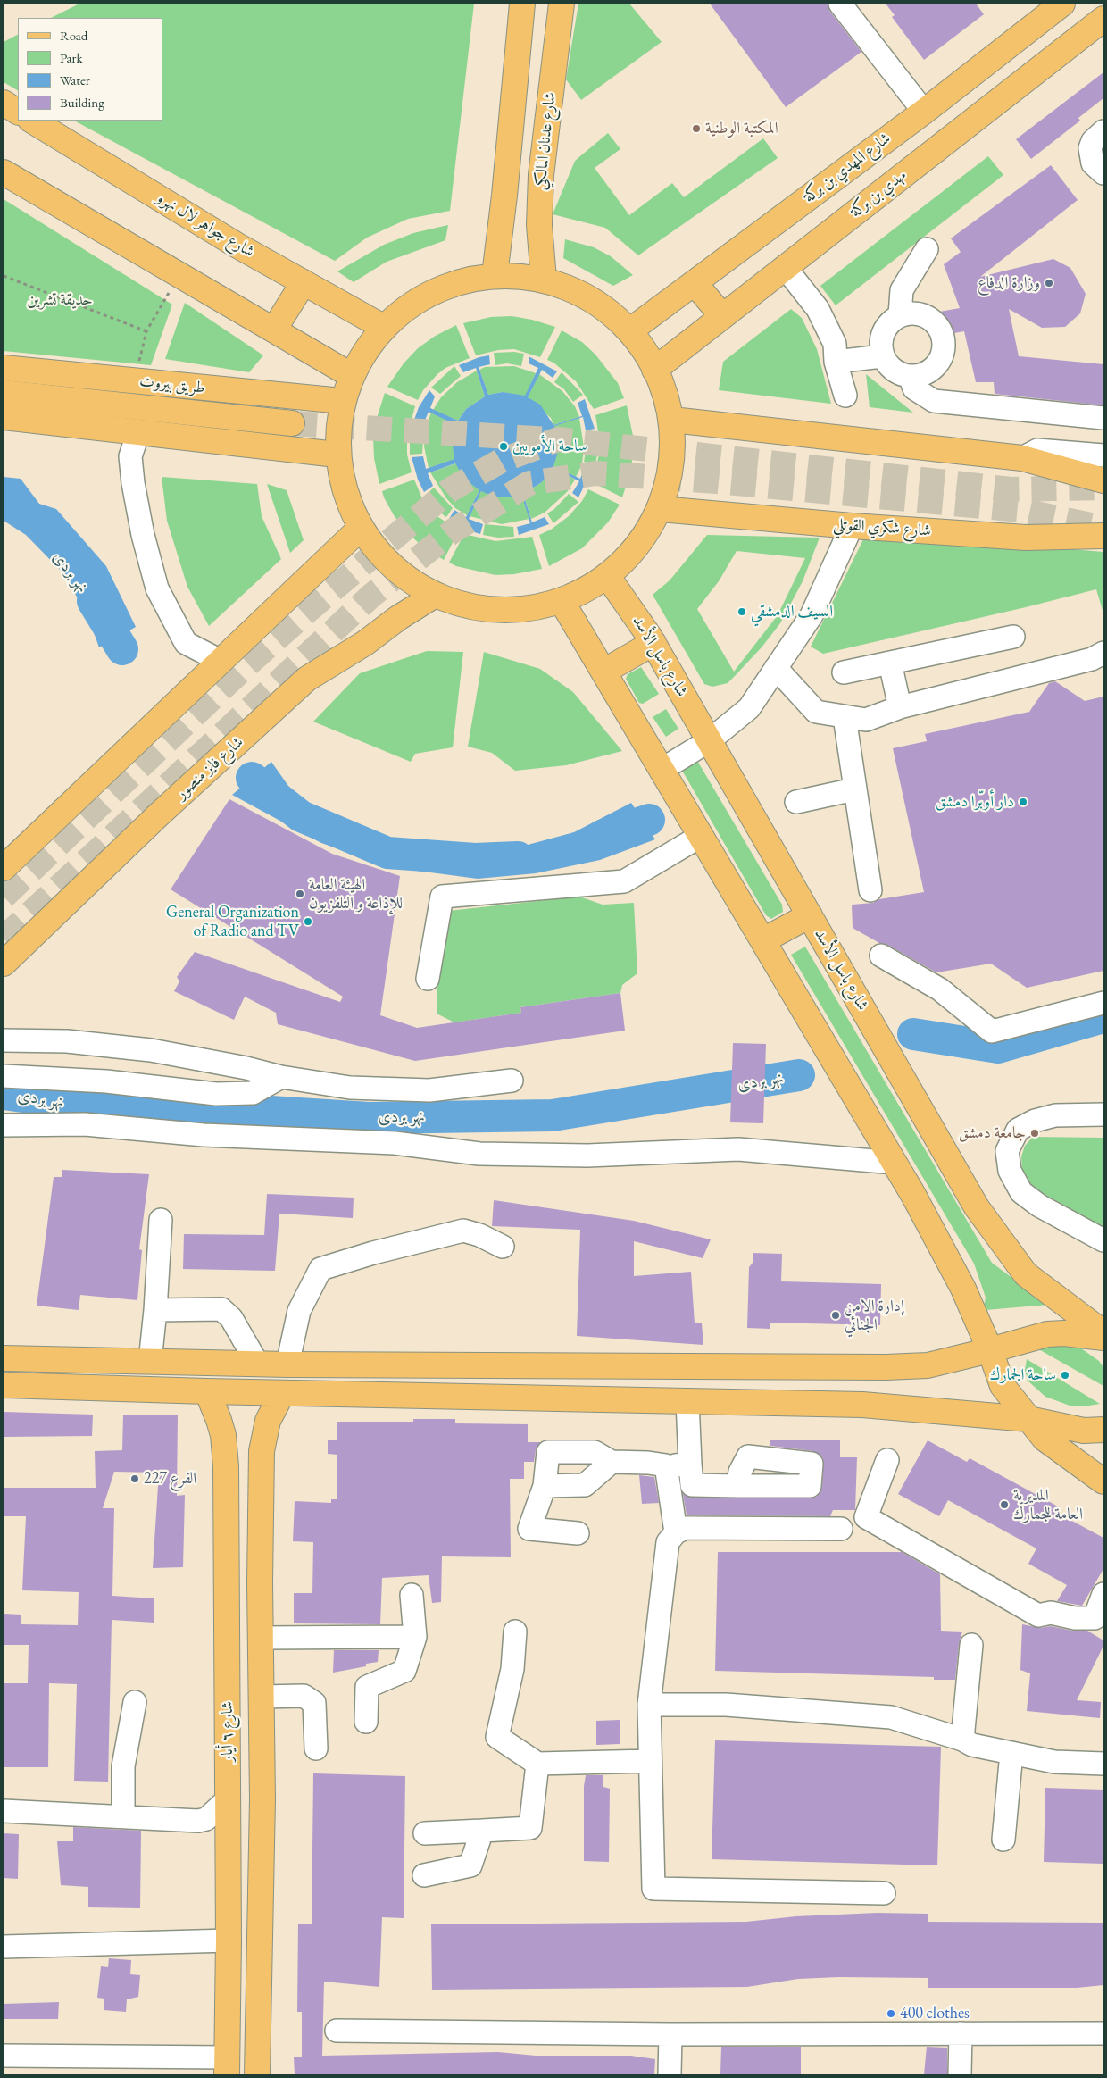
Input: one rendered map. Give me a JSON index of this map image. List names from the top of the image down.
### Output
{
  "streets": {
    "main road": [
      "شارع عدنان المالكي",
      "شارع المهدي بن بركة",
      "مهدي بن بركة",
      "شارع جواهر لال نهرو",
      "طريق بيروت",
      "شارع شكري القوتلي",
      "شارع باسل الأسد",
      "شارع فايز منصور",
      "شارع ٦ أيار"
    ]
  },
  "water": ["نهر بردى"],
  "parks": ["حديقة تشرين"],
  "places": [
    "المكتبة الوطنية",
    "وزارة الدفاع",
    "ساحة الأمويين",
    "السيف الدمشقي",
    "دار أوبّرا دمشق",
    "الهيئة العامة للإذاعة و التلفزيون",
    "General Organization of Radio and TV",
    "جامعة دمشق",
    "إدارة الامن الجنائي",
    "ساحة الجمارك",
    "الفرع 227",
    "المديرية العامة للجمارك",
    "400 clothes"
  ],
  "legend": [
    "Road",
    "Park",
    "Water",
    "Building"
  ]
}
